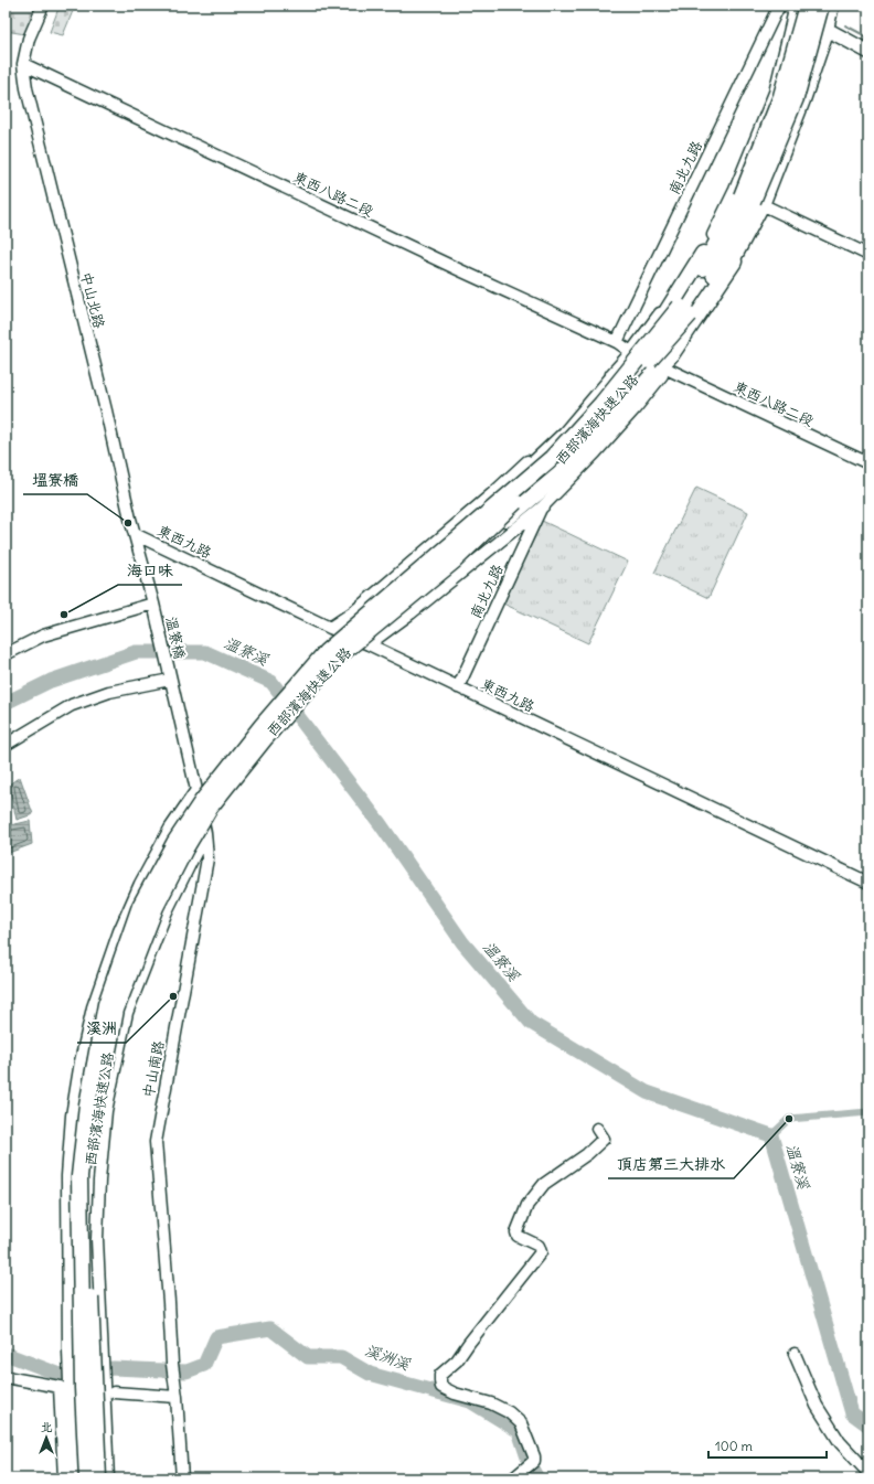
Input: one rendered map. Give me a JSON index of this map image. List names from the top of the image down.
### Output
{
  "streets": {
    "highway": ["西部濱海快速公路"],
    "street": [
      "南北九路",
      "東西八路二段",
      "中山北路",
      "東西九路",
      "溫寮橋",
      "中山南路"
    ]
  },
  "crossings": [
    ["南北九路", "東西八路二段"],
    ["南北九路", "東西九路"],
    ["東西八路二段", "中山北路"],
    ["中山北路", "東西九路"],
    ["中山北路", "溫寮橋"],
    ["溫寮橋", "中山南路"]
  ],
  "water": ["溫寮溪", "溪洲溪"],
  "places": [
    "塭寮橋",
    "海口味",
    "溪洲",
    "頂店第三大排水"
  ],
  "scale_bar": "100 m",
  "north": "top"
}
